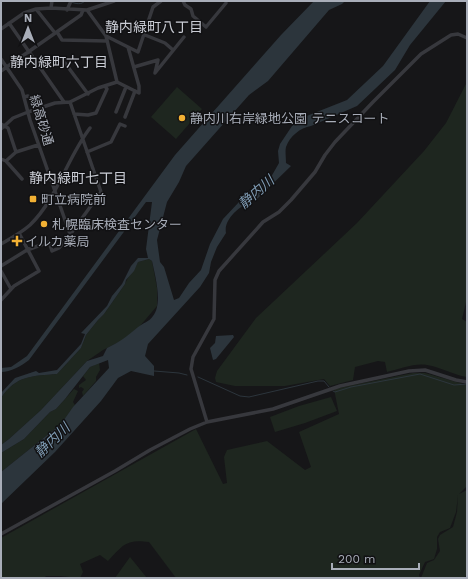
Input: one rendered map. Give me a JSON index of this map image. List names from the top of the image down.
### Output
{
  "streets": {
    "street": ["緑高砂通"]
  },
  "districts": ["静内緑町八丁目", "静内緑町六丁目", "静内緑町七丁目"],
  "water": ["静内川"],
  "places": {
    "other": ["静内川右岸緑地公園 テニスコート", "札幌臨床検査センター"],
    "transit": ["町立病院前"],
    "health": ["イルカ薬局"]
  },
  "scale_bar": "200 m",
  "north": "top"
}
